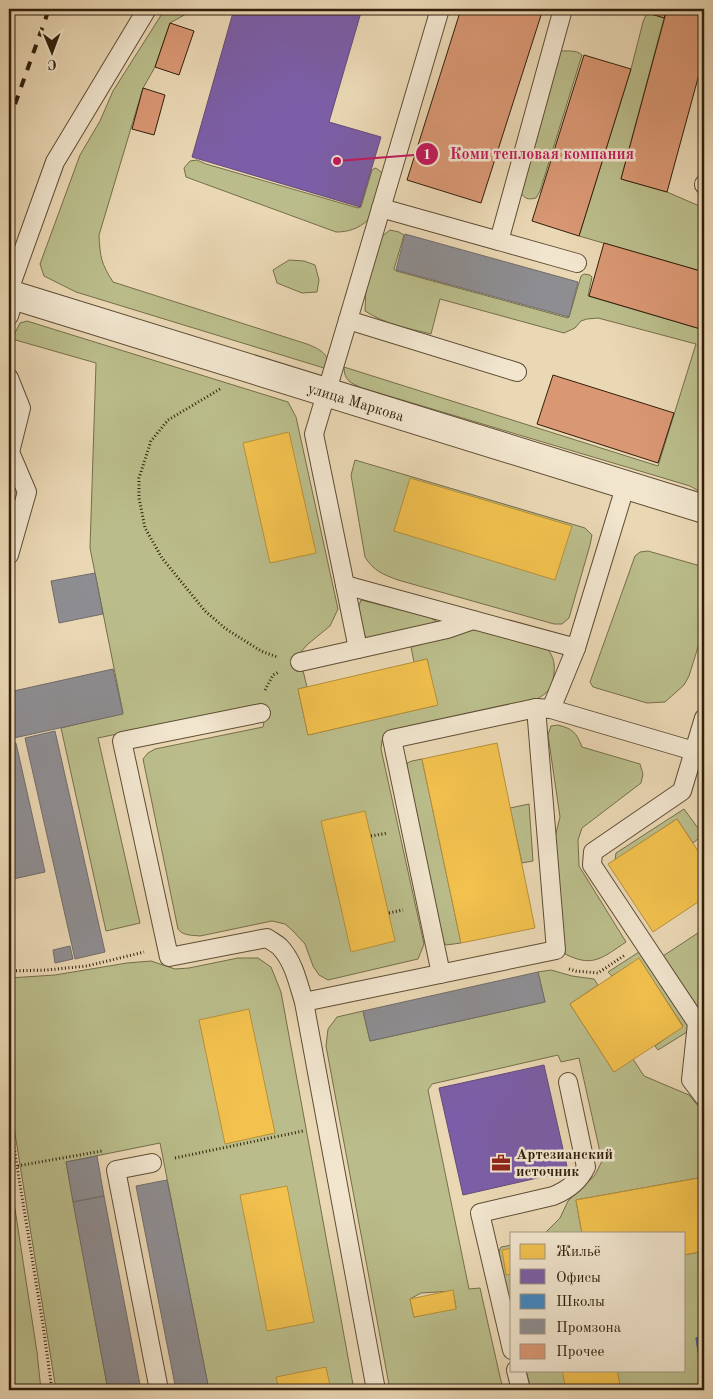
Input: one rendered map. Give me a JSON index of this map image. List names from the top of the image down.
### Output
{
  "streets": {
    "street": ["улица Маркова"]
  },
  "places": {
    "other": ["Коми тепловая компания"],
    "office": ["Артезианский источник"]
  },
  "legend": [
    "Жильё",
    "Офисы",
    "Школы",
    "Промзона",
    "Прочее"
  ],
  "north": "bottom"
}
